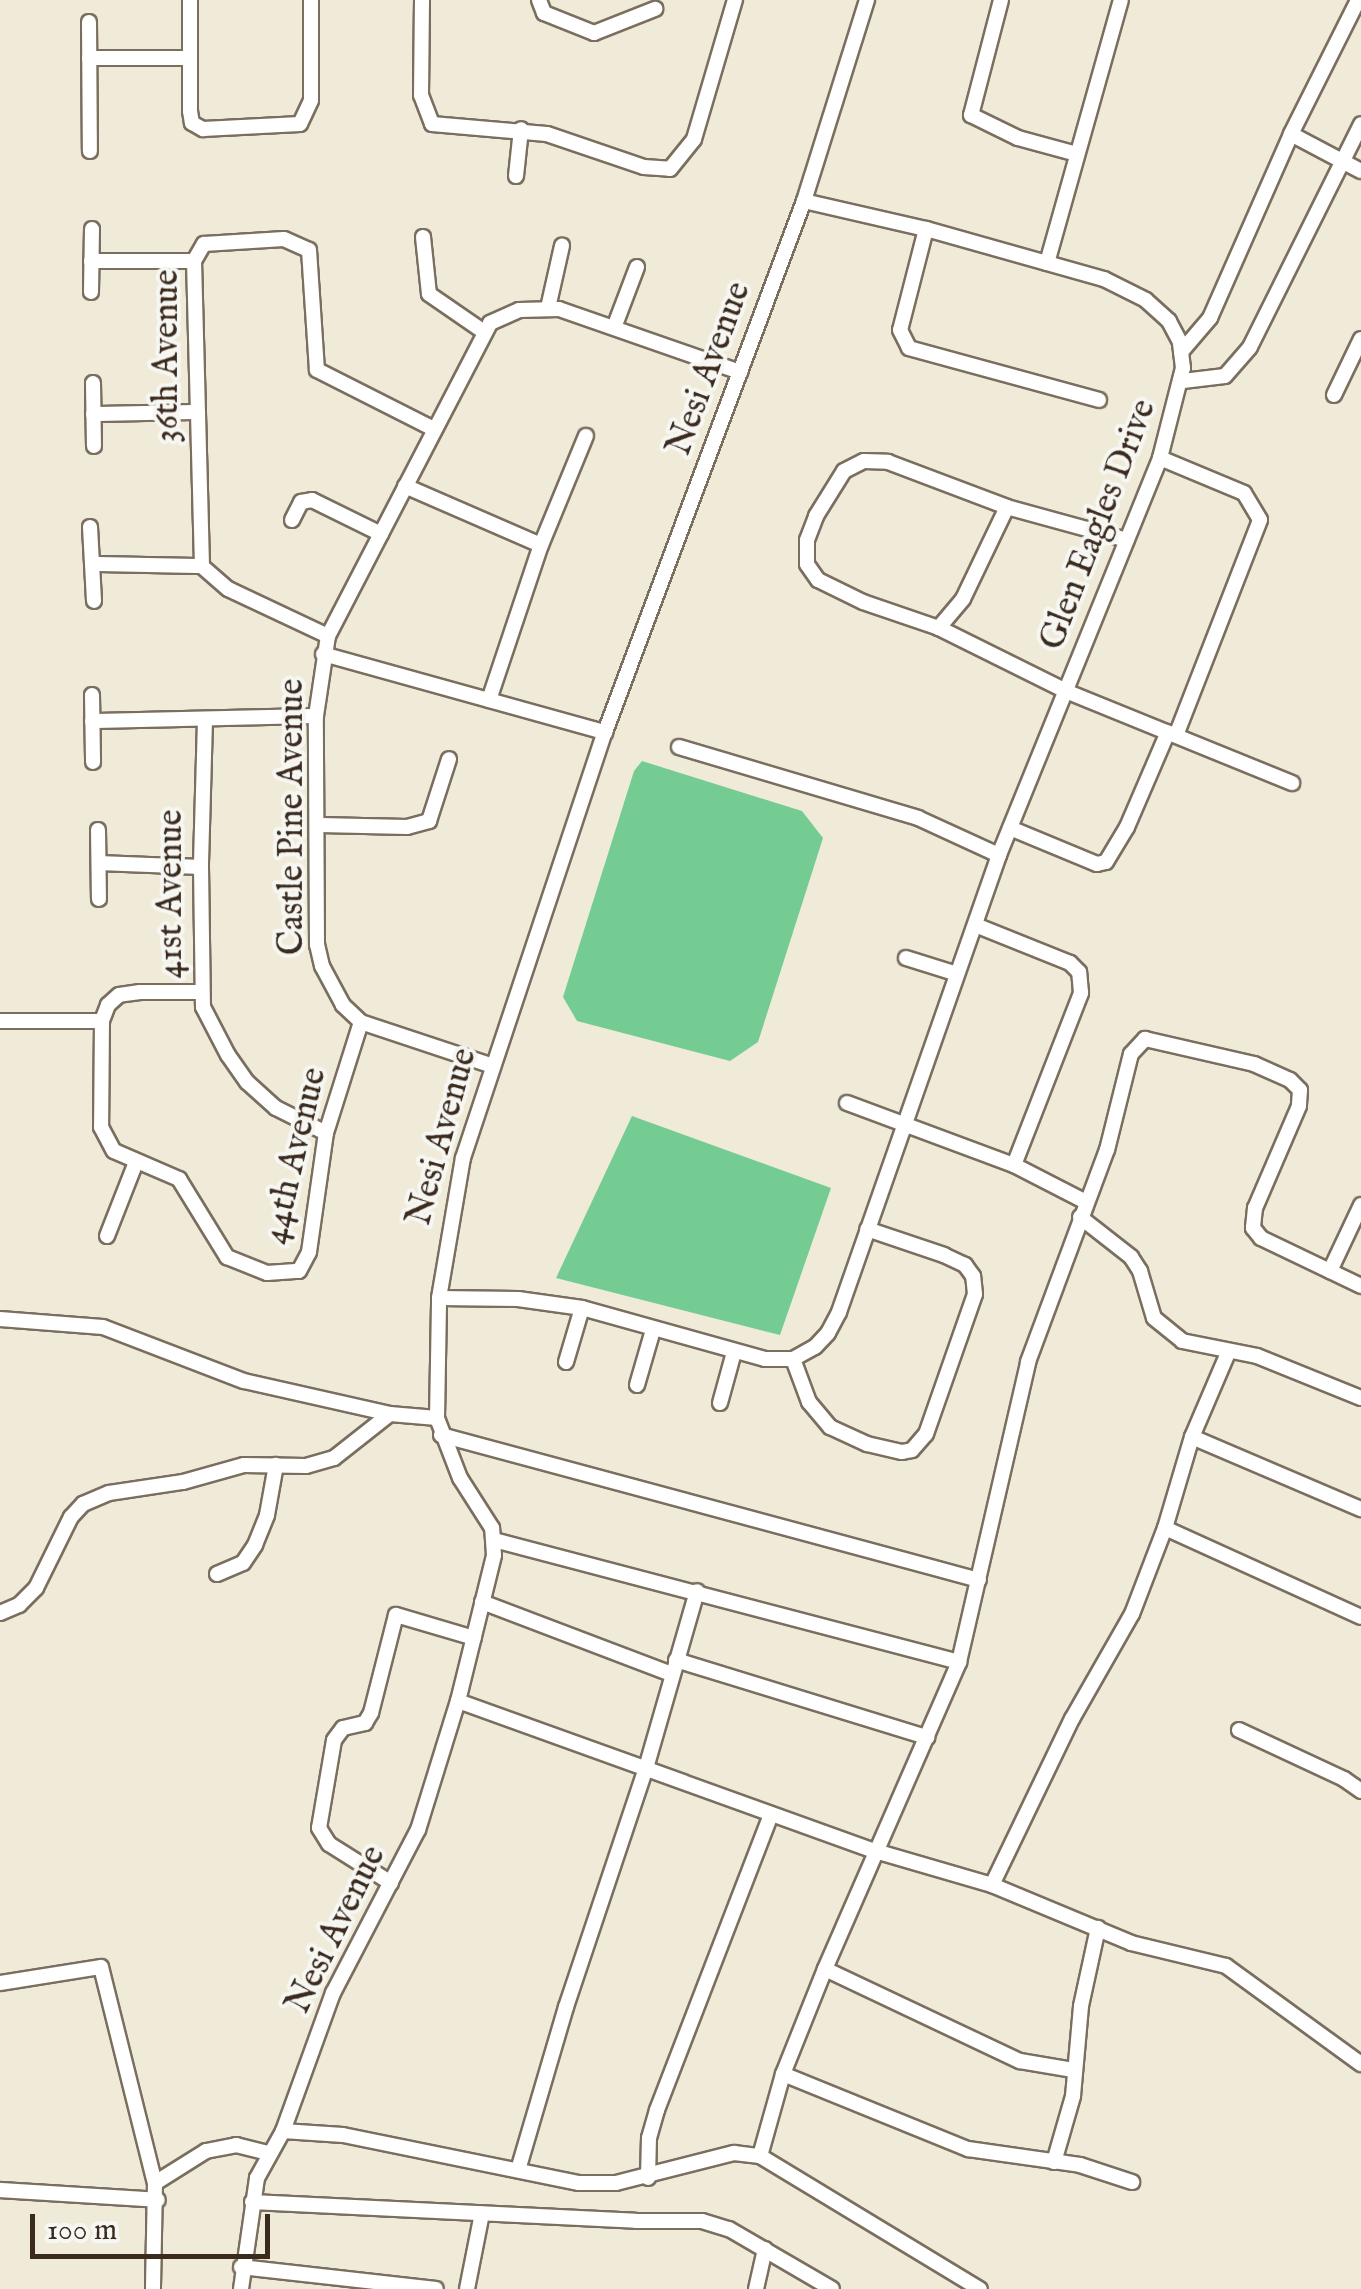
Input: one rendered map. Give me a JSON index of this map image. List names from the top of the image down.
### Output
{
  "streets": {
    "street": [
      "36th Avenue",
      "Nesi Avenue",
      "Glen Eagles Drive",
      "Castle Pine Avenue",
      "41st Avenue",
      "44th Avenue"
    ]
  },
  "crossings": [
    ["36th Avenue", "Castle Pine Avenue"],
    ["Nesi Avenue", "Glen Eagles Drive"],
    ["Castle Pine Avenue", "44th Avenue"],
    ["41st Avenue", "44th Avenue"]
  ],
  "scale_bar": "100 m"
}
